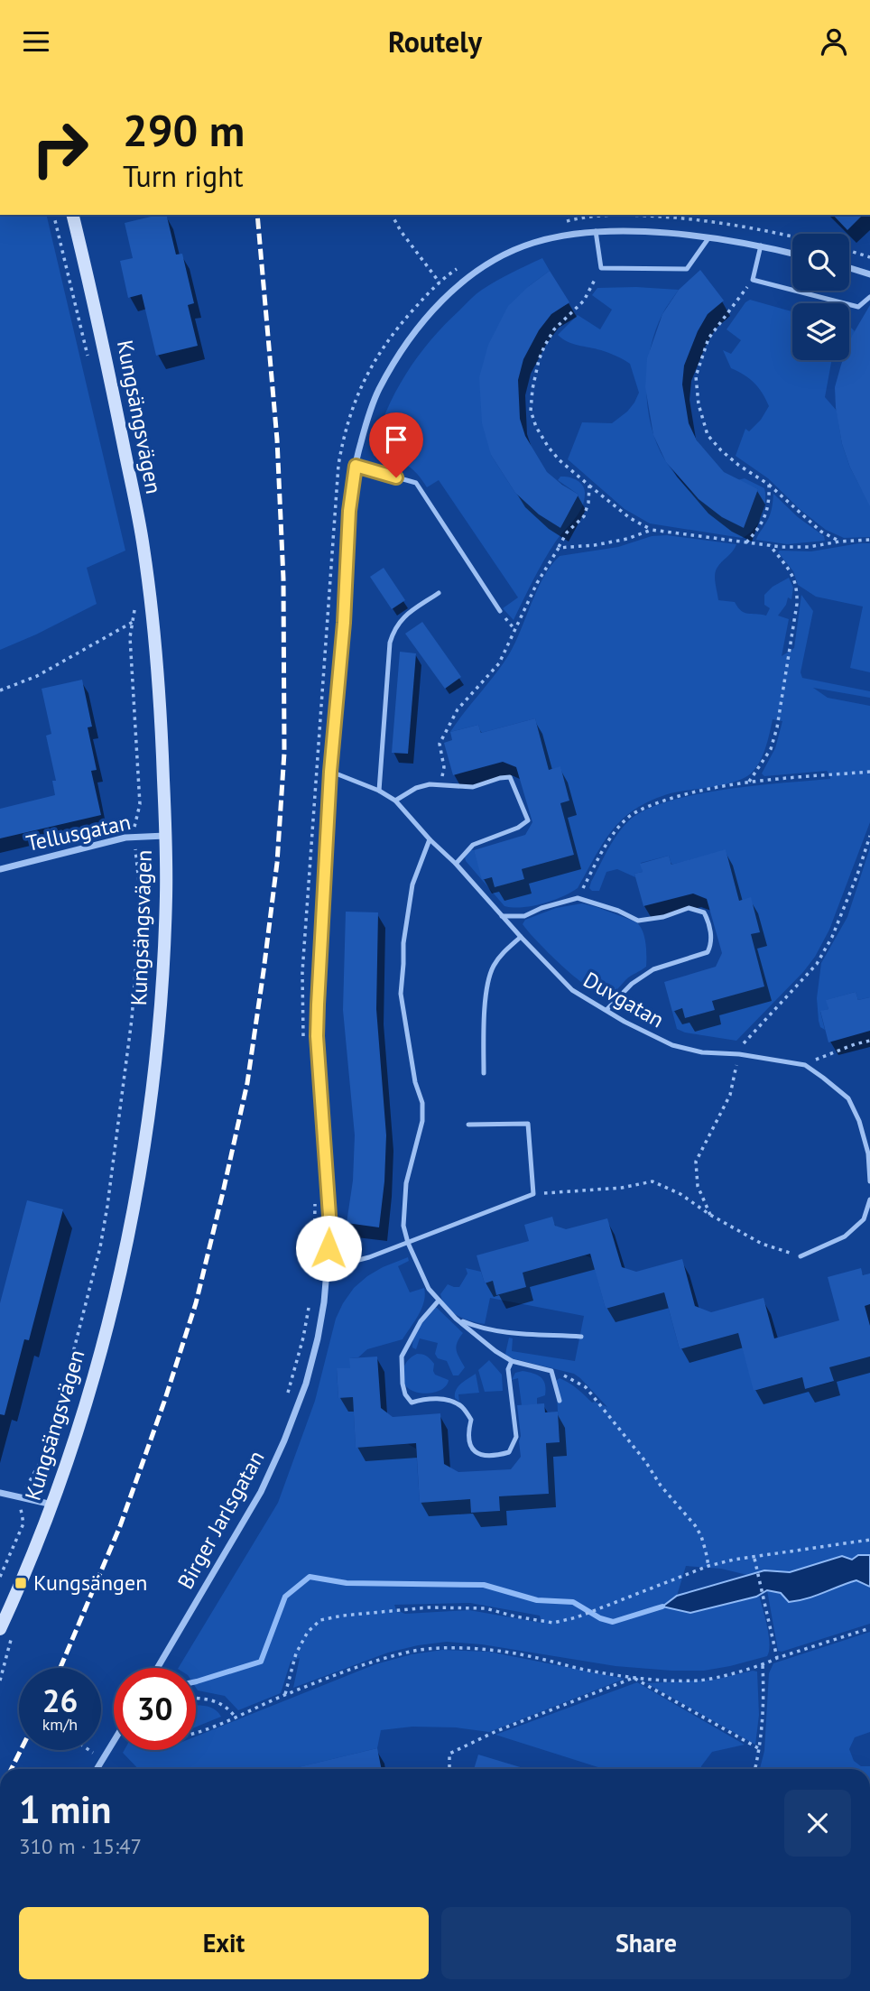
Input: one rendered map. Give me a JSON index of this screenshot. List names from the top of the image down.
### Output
{
  "streets": {
    "street": ["Kungsängsvägen", "Tellusgatan", "Birger Jarlsgatan"],
    "lane": ["Duvgatan"]
  },
  "crossings": [
    ["Kungsängsvägen", "Tellusgatan"],
    ["Duvgatan", "Birger Jarlsgatan"]
  ],
  "places": {
    "transit": ["Kungsängen"]
  },
  "page": {
    "header": "Routely",
    "turn": ["290 m", "Turn right"],
    "speed": "26 km/h",
    "limit": "30",
    "heading": ["1 min", "310 m · 15:47"],
    "buttons": ["Exit", "Share"]
  }
}
